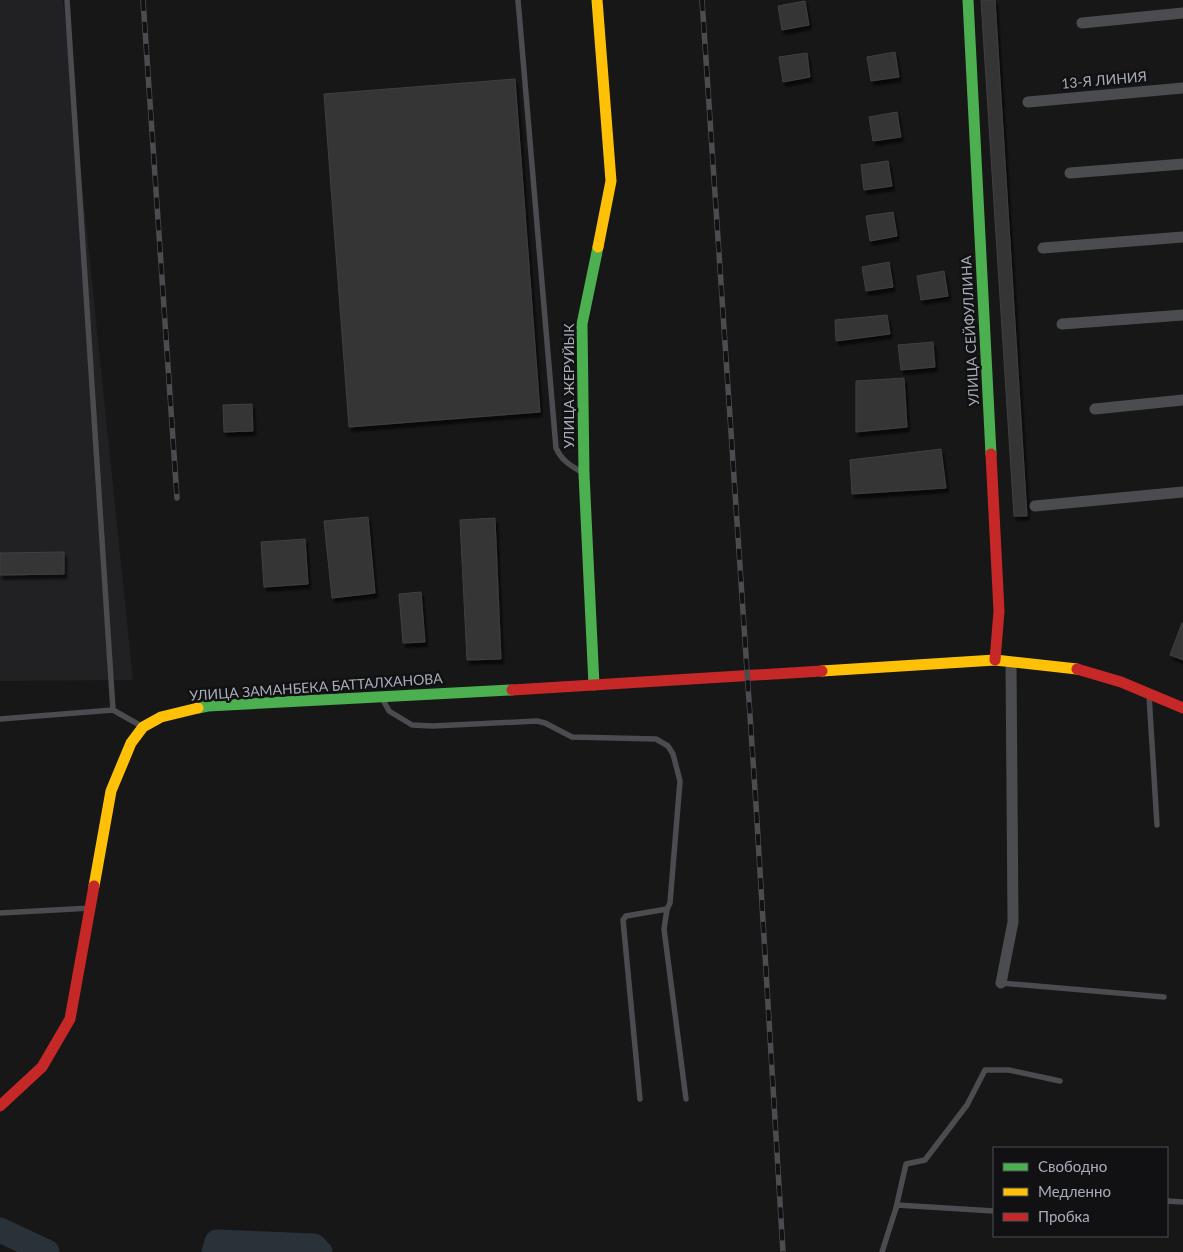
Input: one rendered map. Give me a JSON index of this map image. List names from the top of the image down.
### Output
{
  "streets": {
    "main road": ["УЛИЦА СЕЙФУЛЛИНА", "УЛИЦА ЖЕРУЙЫК", "УЛИЦА ЗАМАНБЕКА БАТТАЛХАНОВА"],
    "street": ["13-Я ЛИНИЯ"]
  },
  "crossings": [
    ["УЛИЦА СЕЙФУЛЛИНА", "УЛИЦА ЗАМАНБЕКА БАТТАЛХАНОВА"],
    ["УЛИЦА ЖЕРУЙЫК", "УЛИЦА ЗАМАНБЕКА БАТТАЛХАНОВА"]
  ],
  "legend": ["Свободно", "Медленно", "Пробка"]
}
